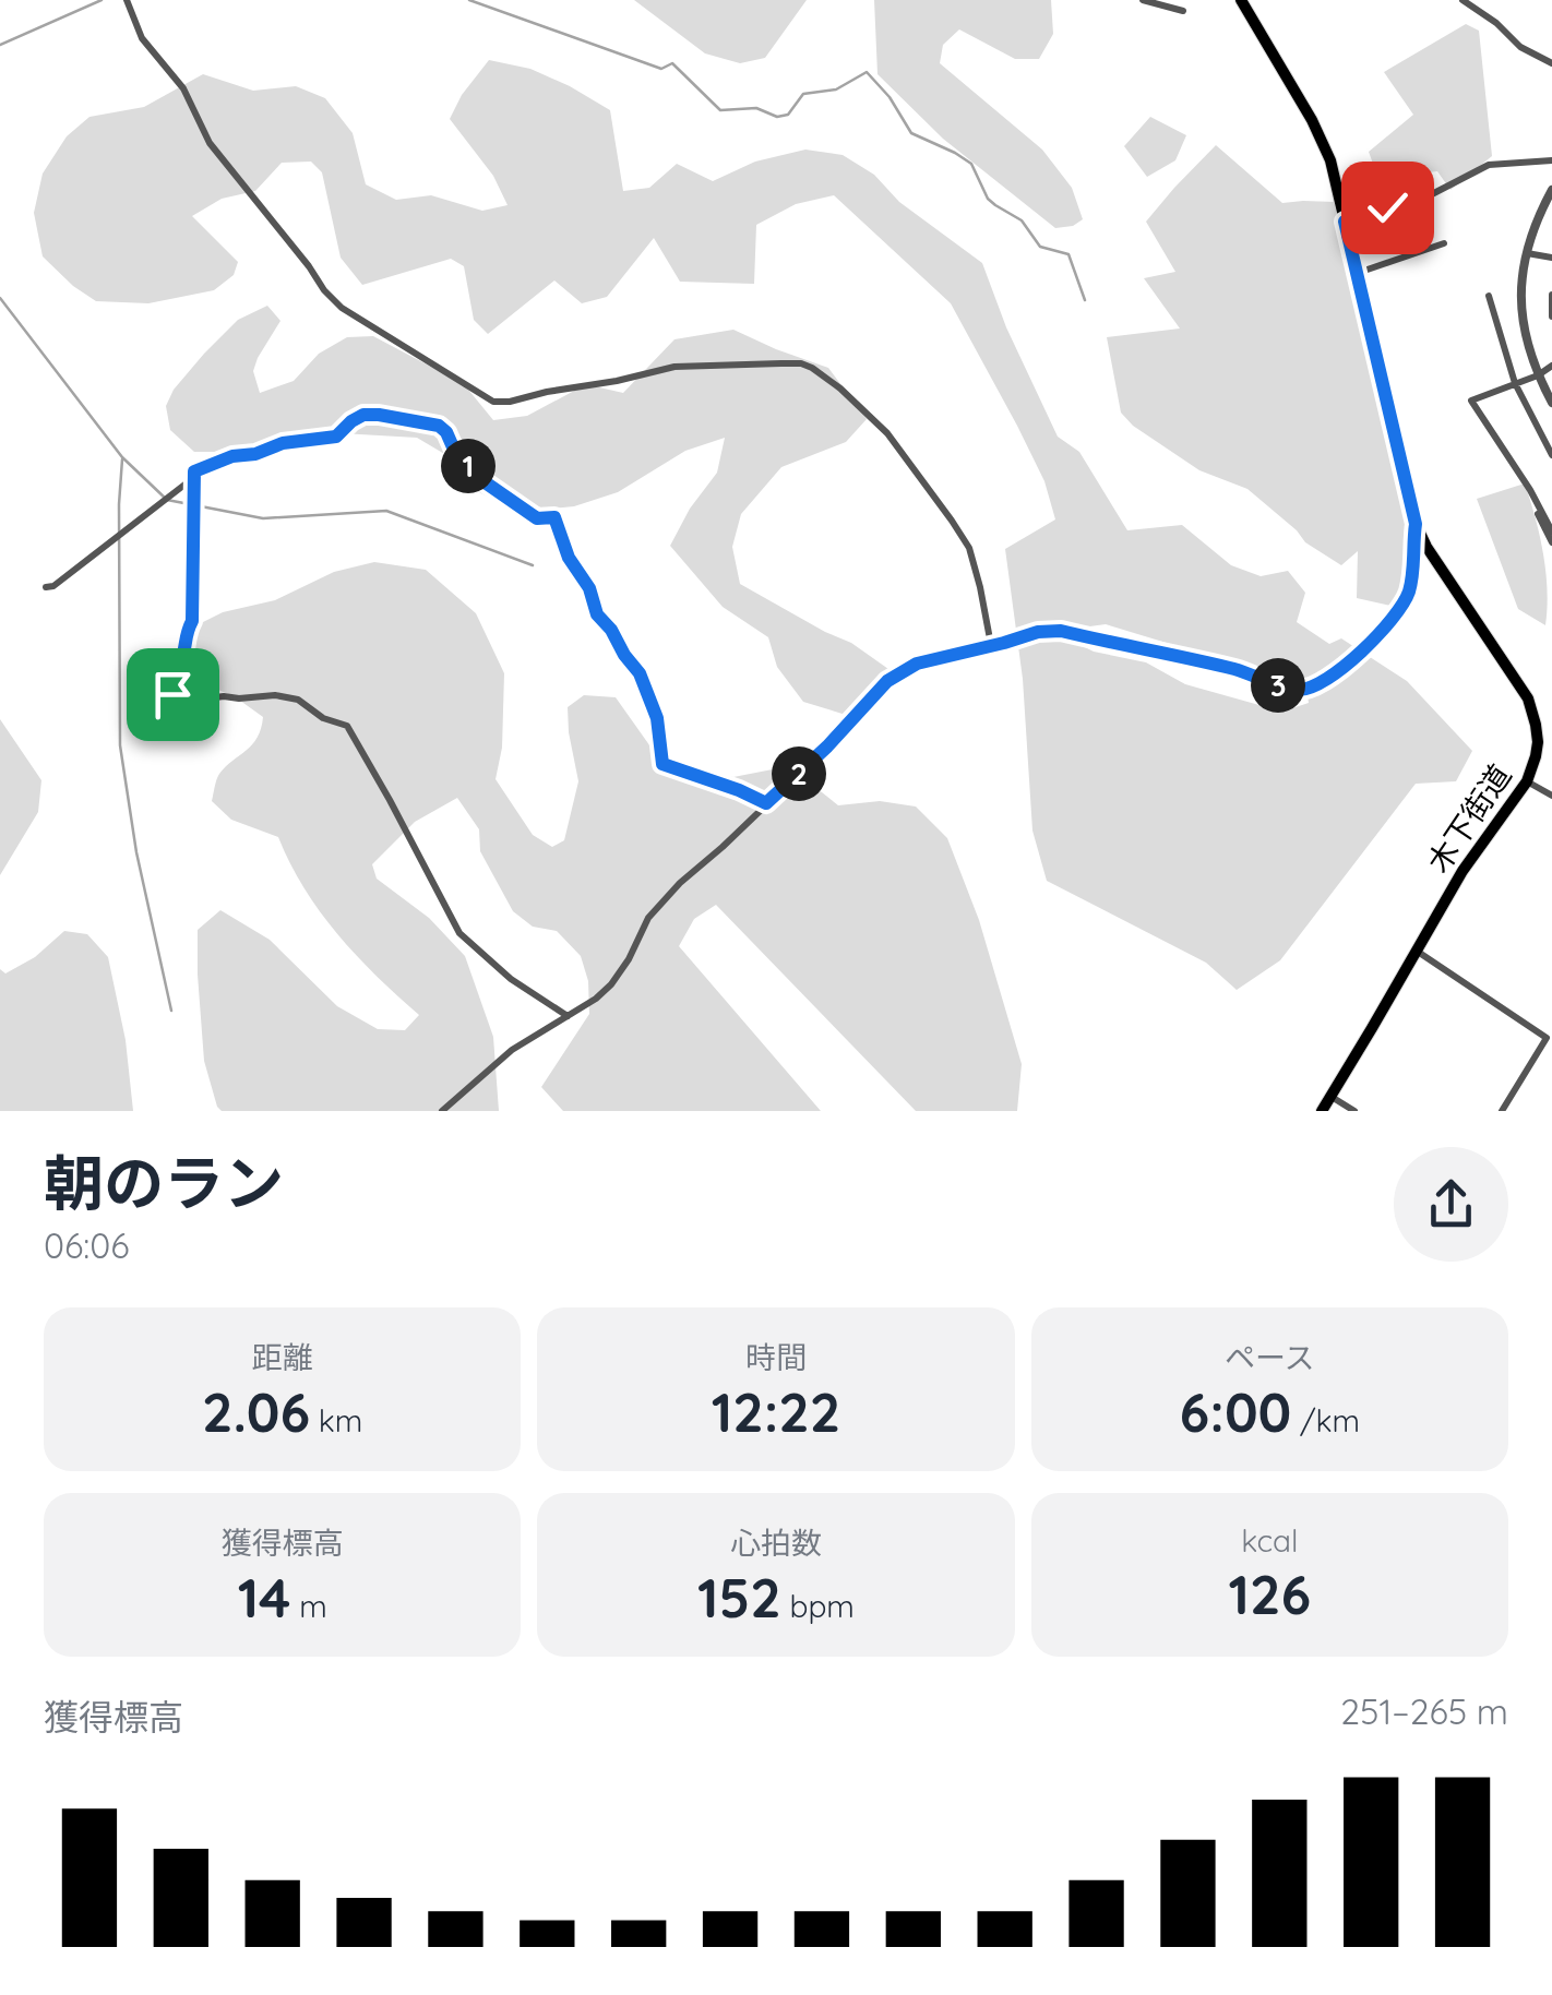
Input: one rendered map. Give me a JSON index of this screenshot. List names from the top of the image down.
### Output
{
  "streets": {
    "main road": ["木下街道"]
  },
  "page": {
    "pins": ["1", "3", "2"],
    "heading": ["朝のラン", "06:06"],
    "stats": [
      ["距離", "2.06 km"],
      ["時間", "12:22"],
      ["ペース", "6:00 /km"],
      ["獲得標高", "14 m"],
      ["心拍数", "152 bpm"],
      ["kcal", "126"]
    ],
    "chart": ["獲得標高", "251–265 m"]
  }
}
